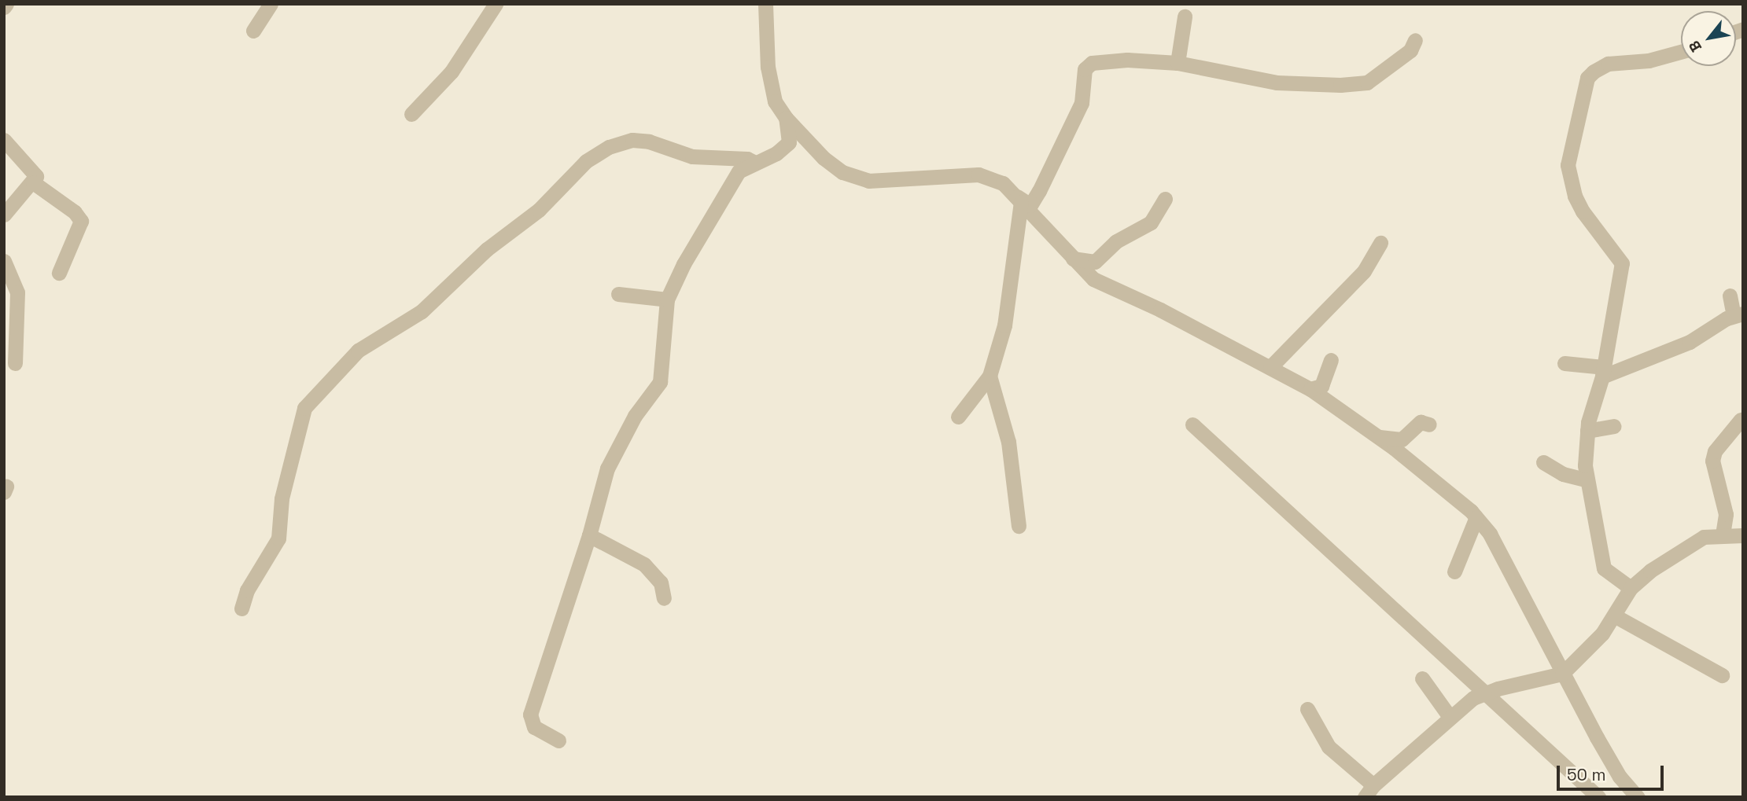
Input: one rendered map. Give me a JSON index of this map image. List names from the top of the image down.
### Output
{
  "scale_bar": "50 m",
  "north": "bottom left"
}
